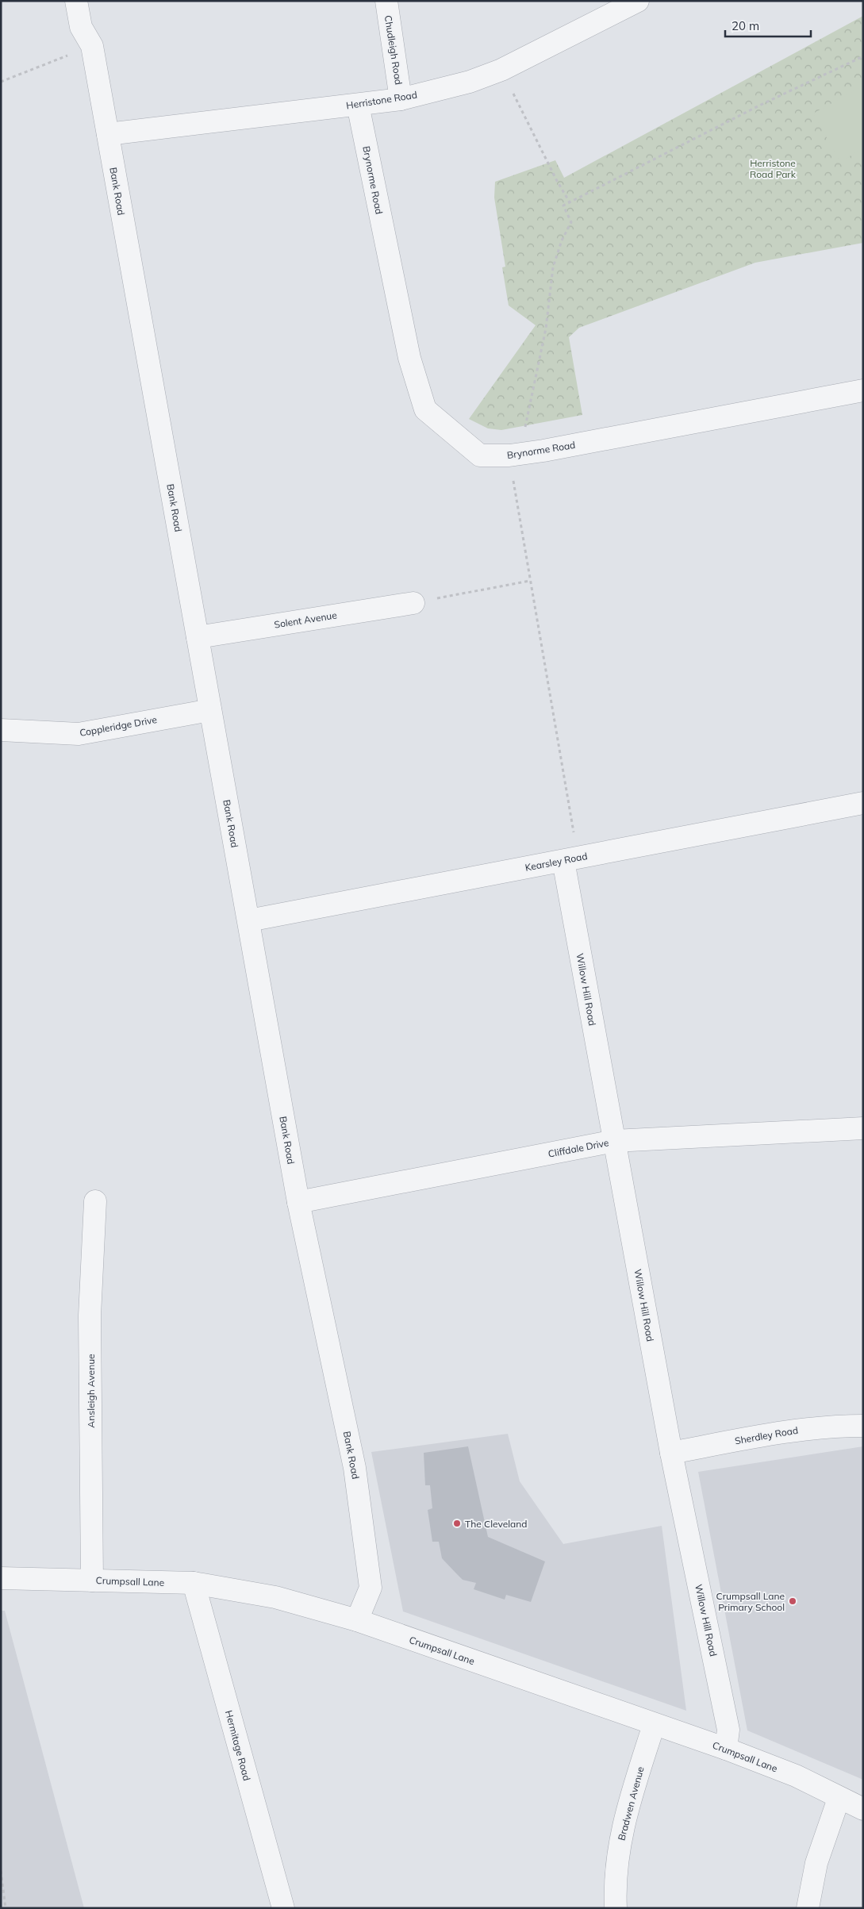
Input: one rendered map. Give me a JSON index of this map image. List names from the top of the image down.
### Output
{
  "streets": {
    "street": [
      "Chudleigh Road",
      "Herristone Road",
      "Brynorme Road",
      "Bank Road",
      "Solent Avenue",
      "Coppleridge Drive",
      "Kearsley Road",
      "Willow Hill Road",
      "Cliffdale Drive",
      "Ansleigh Avenue",
      "Sherdley Road",
      "Crumpsall Lane",
      "Hermitage Road",
      "Bradwen Avenue"
    ]
  },
  "crossings": [
    ["Chudleigh Road", "Herristone Road"],
    ["Herristone Road", "Brynorme Road"],
    ["Herristone Road", "Bank Road"],
    ["Bank Road", "Solent Avenue"],
    ["Bank Road", "Coppleridge Drive"],
    ["Bank Road", "Kearsley Road"],
    ["Bank Road", "Cliffdale Drive"],
    ["Bank Road", "Crumpsall Lane"],
    ["Kearsley Road", "Willow Hill Road"],
    ["Willow Hill Road", "Cliffdale Drive"],
    ["Willow Hill Road", "Sherdley Road"],
    ["Willow Hill Road", "Crumpsall Lane"],
    ["Ansleigh Avenue", "Crumpsall Lane"],
    ["Crumpsall Lane", "Hermitage Road"],
    ["Crumpsall Lane", "Bradwen Avenue"]
  ],
  "parks": ["Herristone Road Park"],
  "places": ["The Cleveland", "Crumpsall Lane Primary School"],
  "scale_bar": "20 m"
}
